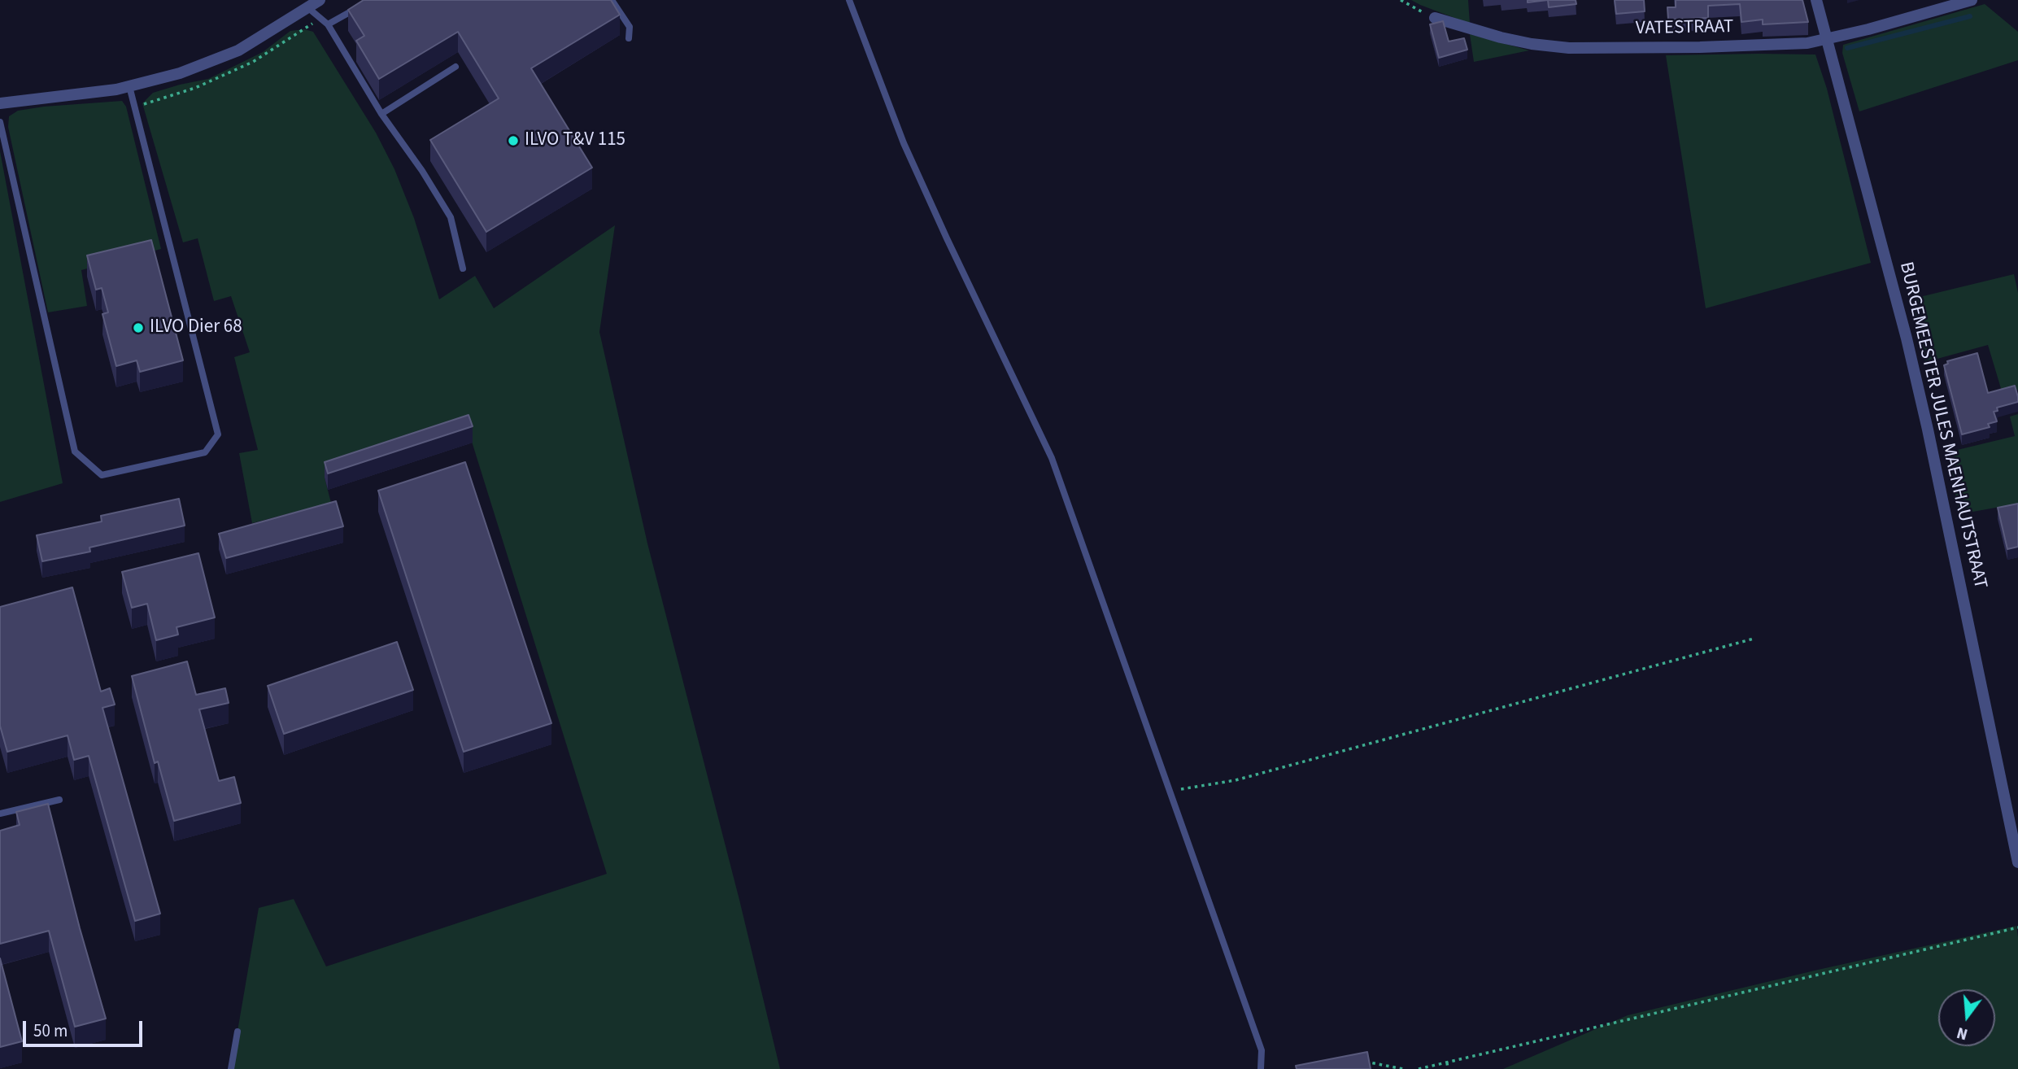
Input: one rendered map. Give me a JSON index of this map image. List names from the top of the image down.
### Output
{
  "streets": {
    "street": ["VATESTRAAT", "BURGEMEESTER JULES MAENHAUTSTRAAT"]
  },
  "crossings": [
    ["VATESTRAAT", "BURGEMEESTER JULES MAENHAUTSTRAAT"]
  ],
  "places": ["ILVO T&V 115", "ILVO Dier 68"],
  "scale_bar": "50 m",
  "north": "bottom"
}
